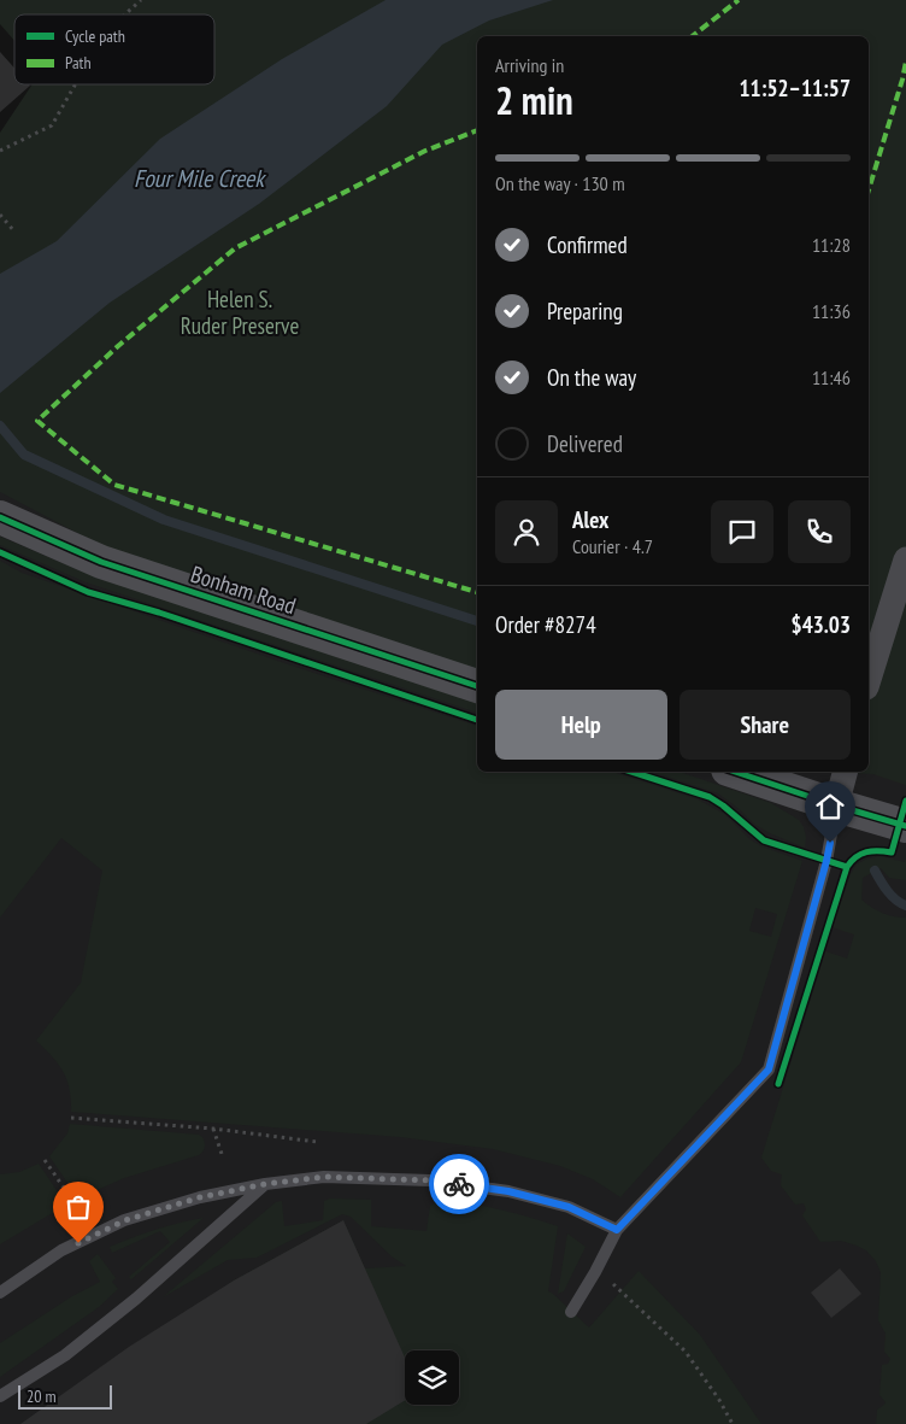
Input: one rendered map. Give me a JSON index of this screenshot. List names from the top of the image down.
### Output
{
  "streets": {
    "street": ["Bonham Road"]
  },
  "water": ["Four Mile Creek"],
  "parks": ["Helen S. Ruder Preserve"],
  "legend": ["Cycle path", "Path"],
  "scale_bar": "20 m",
  "page": {
    "heading": ["2 min", "Arriving in", "11:52–11:57"],
    "panel": [
      "Alex",
      "Courier · 4.7",
      "Order #8274",
      "$43.03"
    ],
    "bar": "On the way · 130 m",
    "list": [
      ["Confirmed", "11:28"],
      ["Preparing", "11:36"],
      ["On the way", "11:46"],
      "Delivered"
    ],
    "buttons": ["Help", "Share"],
    "scale": "20 m"
  }
}
